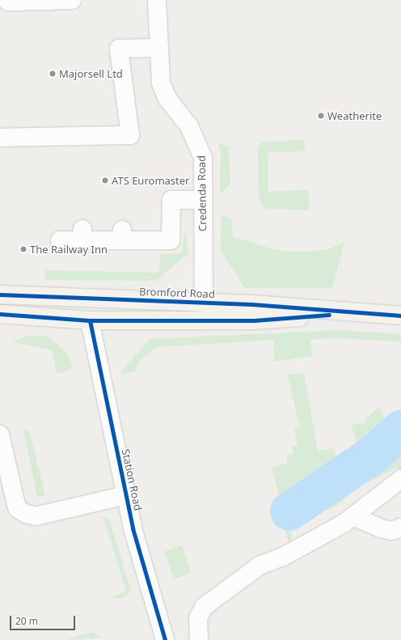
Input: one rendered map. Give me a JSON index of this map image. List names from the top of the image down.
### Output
{
  "streets": {
    "main road": ["Bromford Road"],
    "street": ["Credenda Road", "Station Road"]
  },
  "crossings": [
    ["Credenda Road", "Bromford Road"],
    ["Bromford Road", "Station Road"]
  ],
  "places": [
    "Majorsell Ltd",
    "Weatherite",
    "ATS Euromaster",
    "The Railway Inn"
  ],
  "scale_bar": "20 m"
}
